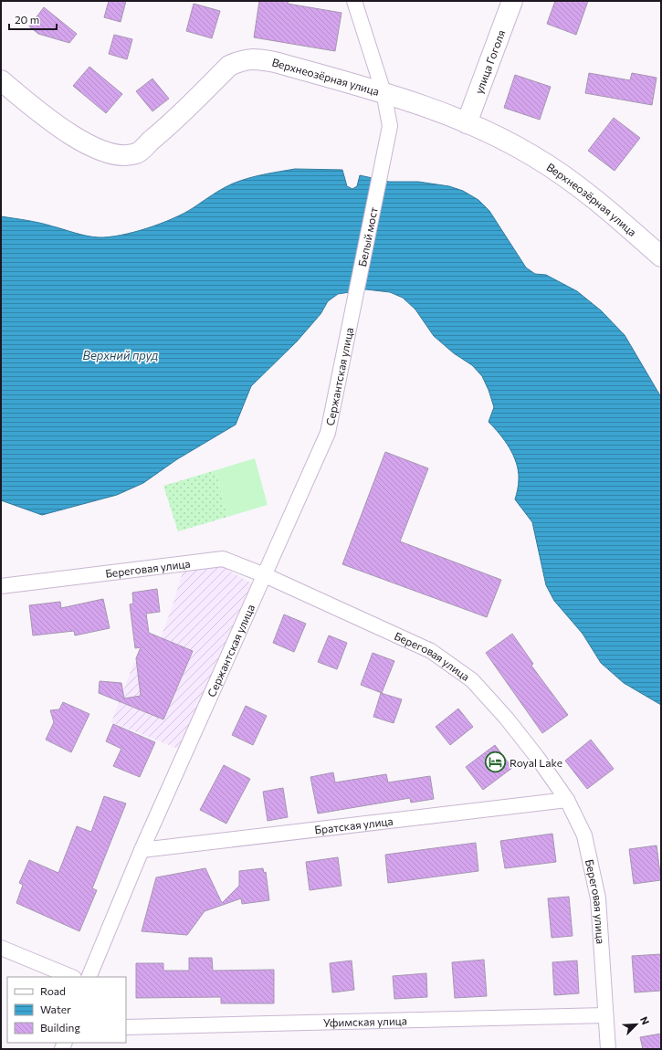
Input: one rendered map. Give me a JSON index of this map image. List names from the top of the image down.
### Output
{
  "streets": {
    "street": [
      "улица Гоголя",
      "Верхнеозёрная улица",
      "Белый мост",
      "Сержантская улица",
      "Береговая улица",
      "Братская улица",
      "Уфимская улица"
    ]
  },
  "crossings": [
    ["улица Гоголя", "Верхнеозёрная улица"],
    ["Верхнеозёрная улица", "Белый мост"],
    ["Белый мост", "Сержантская улица"],
    ["Сержантская улица", "Береговая улица"],
    ["Сержантская улица", "Братская улица"],
    ["Береговая улица", "Братская улица"],
    ["Береговая улица", "Уфимская улица"]
  ],
  "water": ["Верхний пруд"],
  "places": {
    "hotel": ["Royal Lake"]
  },
  "legend": ["Road", "Water", "Building"],
  "scale_bar": "20 m",
  "north": "top right"
}
